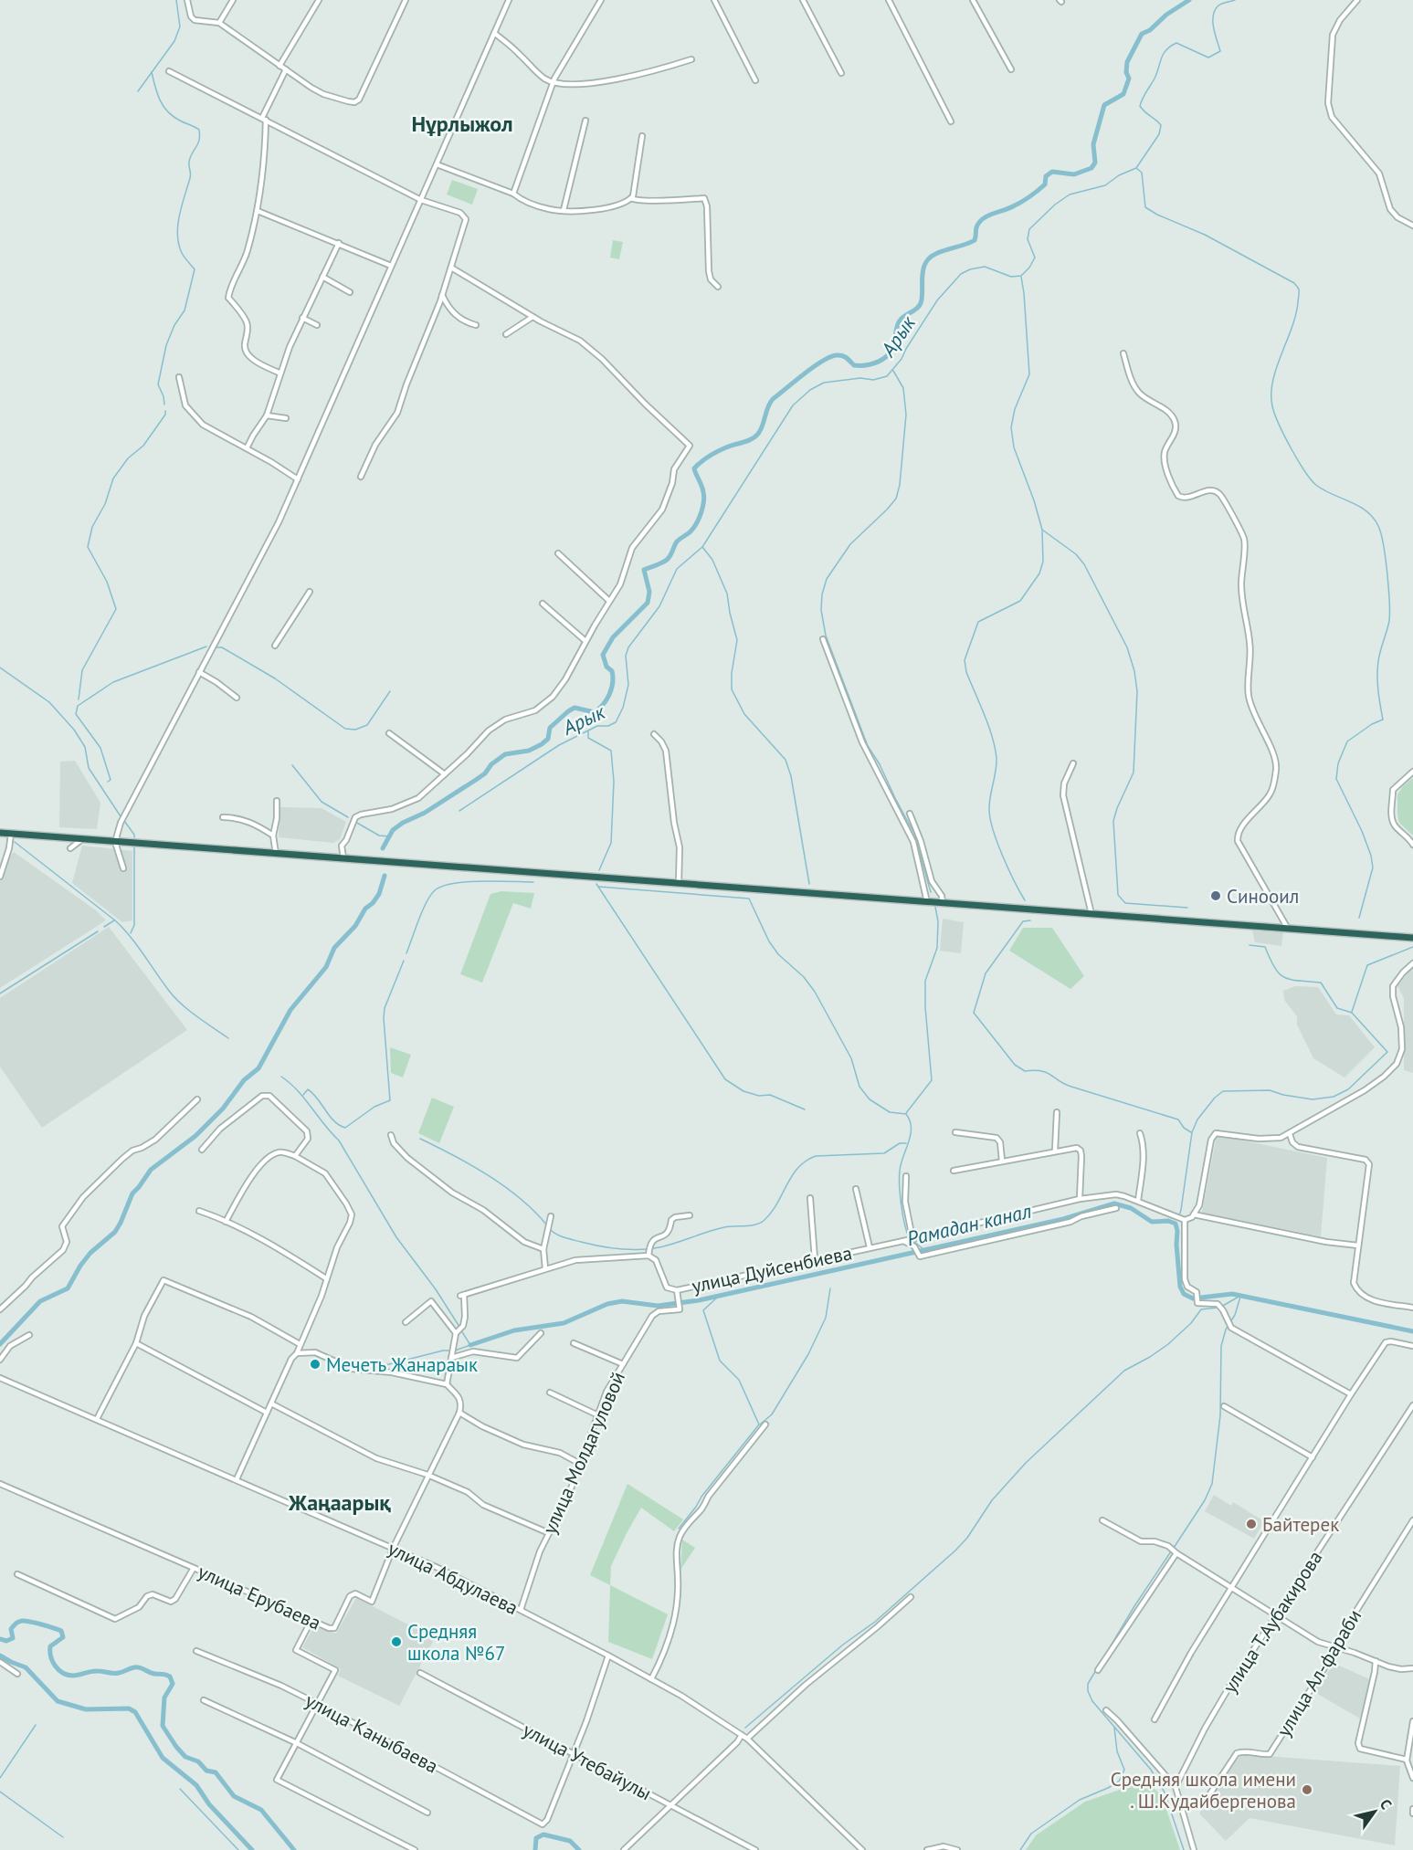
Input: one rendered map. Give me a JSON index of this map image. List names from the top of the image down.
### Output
{
  "streets": {
    "street": [
      "улица Дуйсенбиева",
      "улица Молдагуловой",
      "улица Абдулаева",
      "улица Ерубаева",
      "улица Т.Аубакирова",
      "улица Ал-фараби",
      "улица Каныбаева",
      "улица Утебайулы"
    ]
  },
  "crossings": [
    ["улица Дуйсенбиева", "улица Молдагуловой"],
    ["улица Молдагуловой", "улица Абдулаева"],
    ["улица Абдулаева", "улица Ерубаева"],
    ["улица Каныбаева", "улица Утебайулы"]
  ],
  "districts": ["Нұрлыжол", "Жаңаарық"],
  "water": ["Арык", "Рамадан канал"],
  "places": [
    "Синооил",
    "Мечеть Жанараык",
    "Байтерек",
    "Средняя школа №67",
    "Средняя школа имени . Ш.Кудайбергенова"
  ],
  "north": "top right"
}
